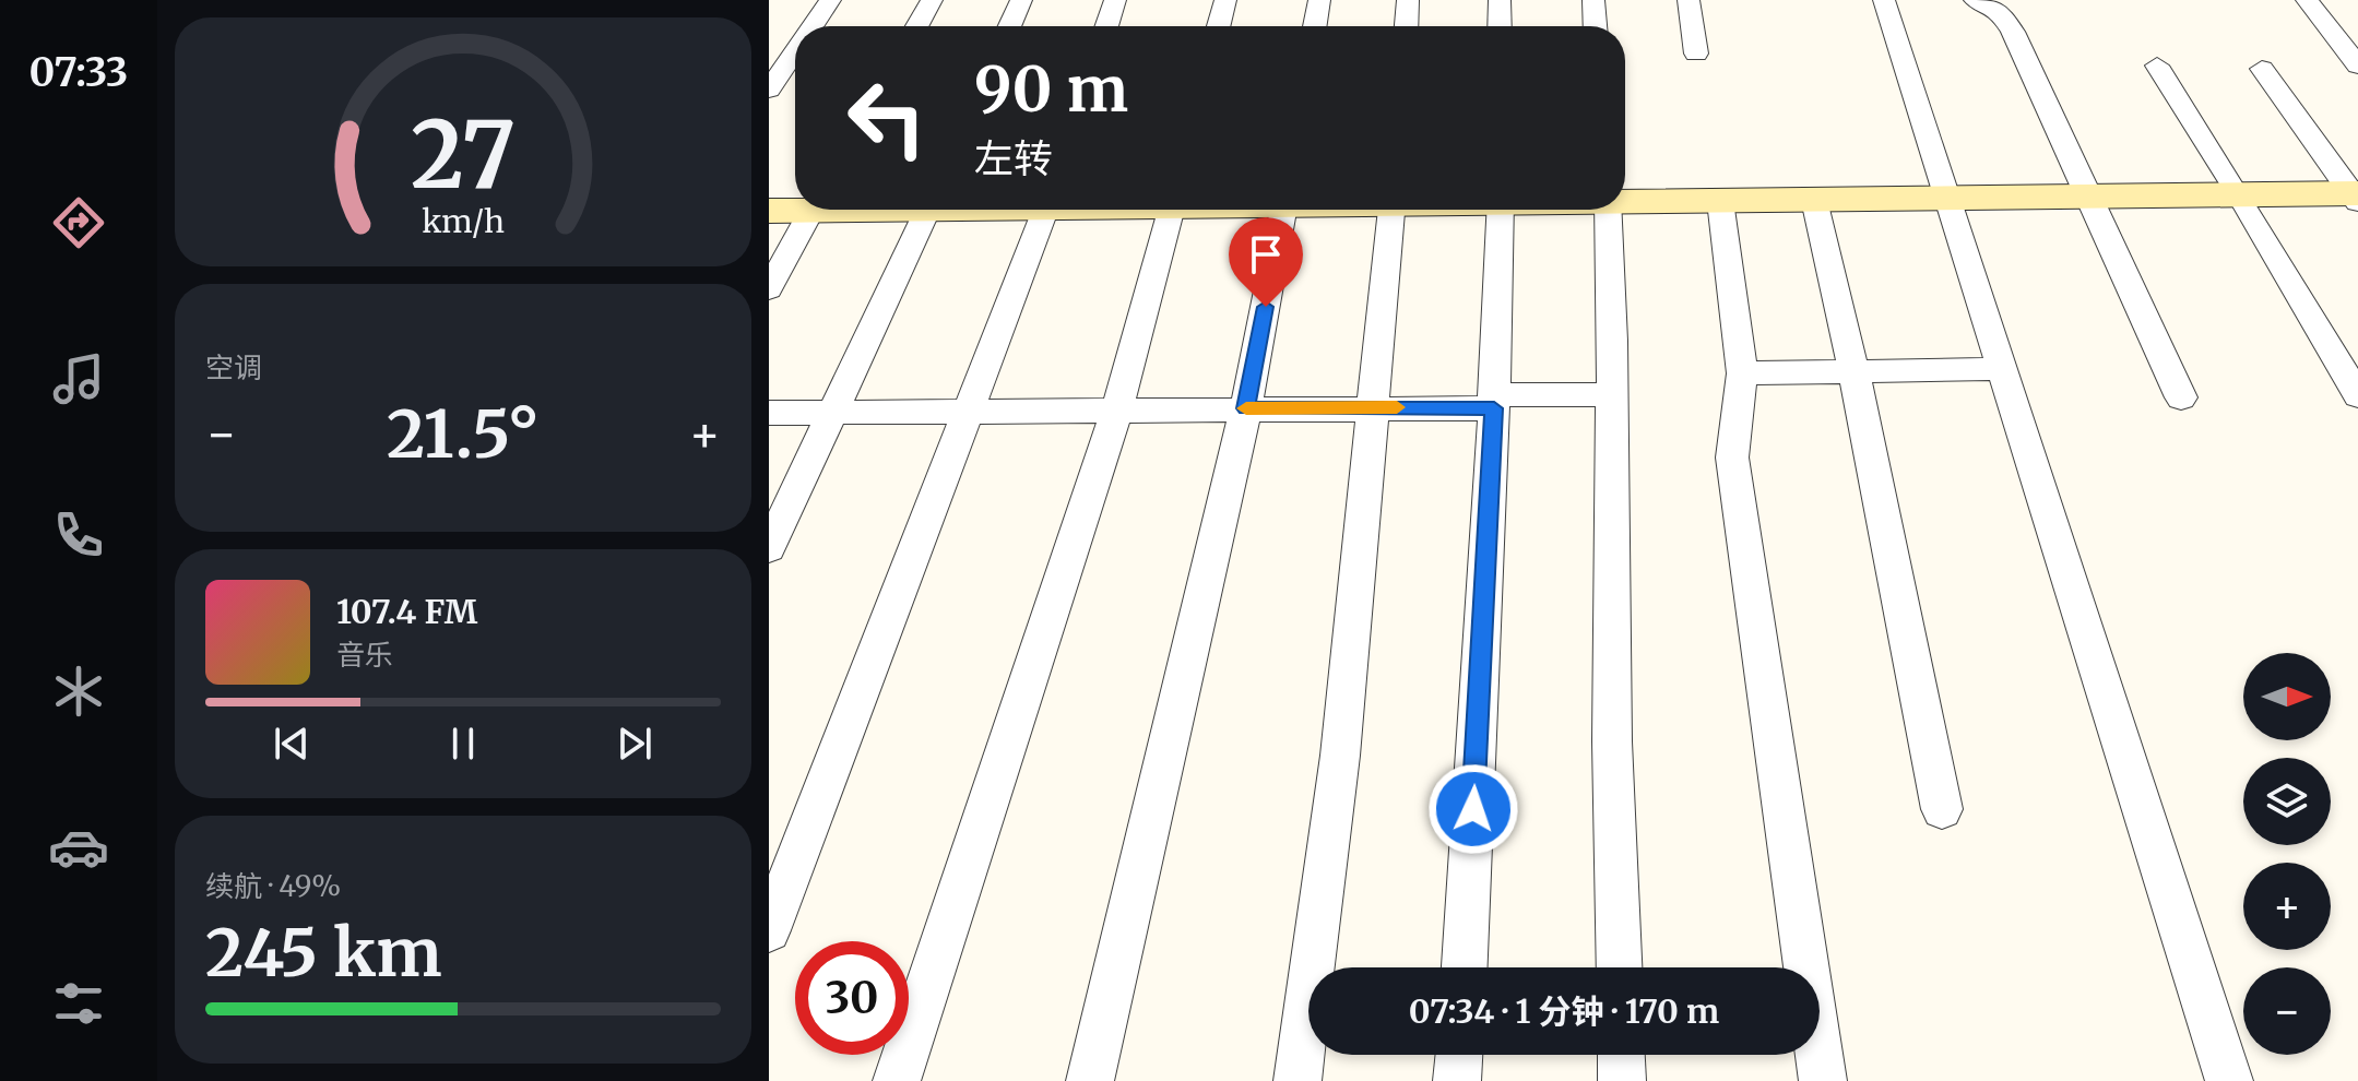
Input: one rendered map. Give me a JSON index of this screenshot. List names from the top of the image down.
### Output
{
  "north": "right",
  "page": {
    "tabs": "07:33",
    "turn": ["90 m", "左转"],
    "tile": [
      "空调",
      ["续航 · 49%", "245 km"]
    ],
    "heat": ["−", "21.5°", "+"],
    "song": ["107.4 FM", "音乐"],
    "map_buttons": ["+", "−"],
    "limit": "30",
    "trip": "07:34 · 1 分钟 · 170 m",
    "gauge": ["27", "km/h"]
  }
}
